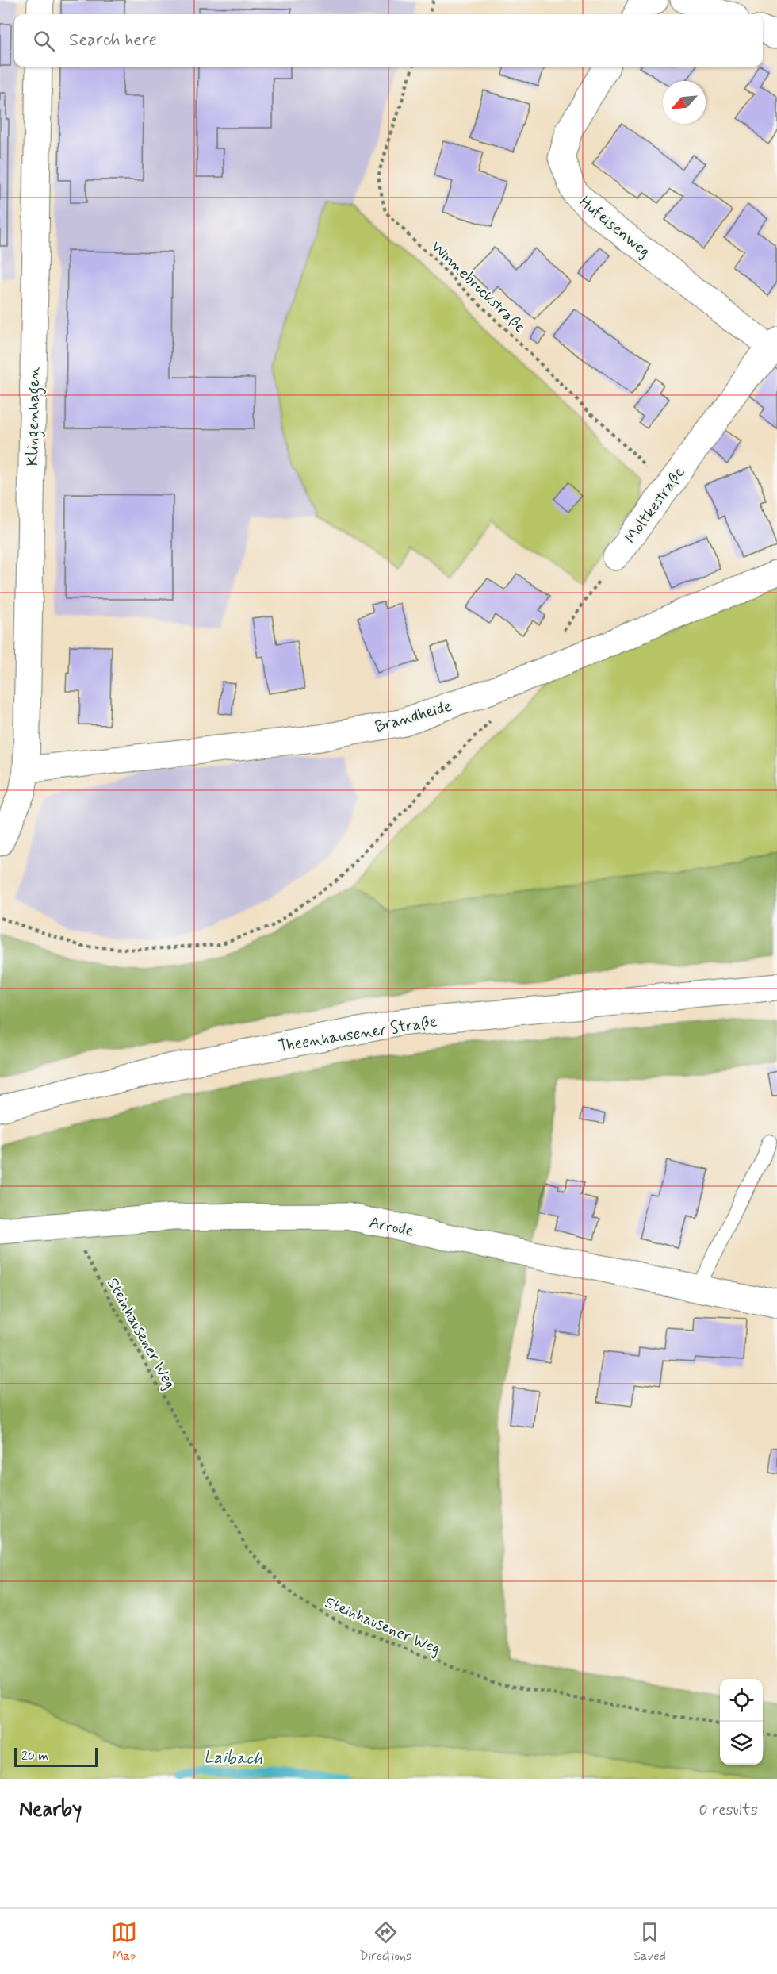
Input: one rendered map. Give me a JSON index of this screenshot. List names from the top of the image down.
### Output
{
  "streets": {
    "street": [
      "Hufeisenweg",
      "Klingenhagen",
      "Moltkestraße",
      "Brandheide",
      "Theenhausener Straße",
      "Arrode"
    ],
    "path": ["Winnebrockstraße", "Steinhausener Weg"]
  },
  "crossings": [
    ["Hufeisenweg", "Moltkestraße"],
    ["Winnebrockstraße", "Moltkestraße"],
    ["Klingenhagen", "Brandheide"],
    ["Arrode", "Steinhausener Weg"]
  ],
  "water": ["Laibach"],
  "scale_bar": "20 m",
  "north": "bottom left",
  "page": {
    "search": "Search here",
    "scale": "20 m",
    "heading": ["Nearby", "0 results"],
    "nav": ["Map", "Directions", "Saved"]
  }
}
